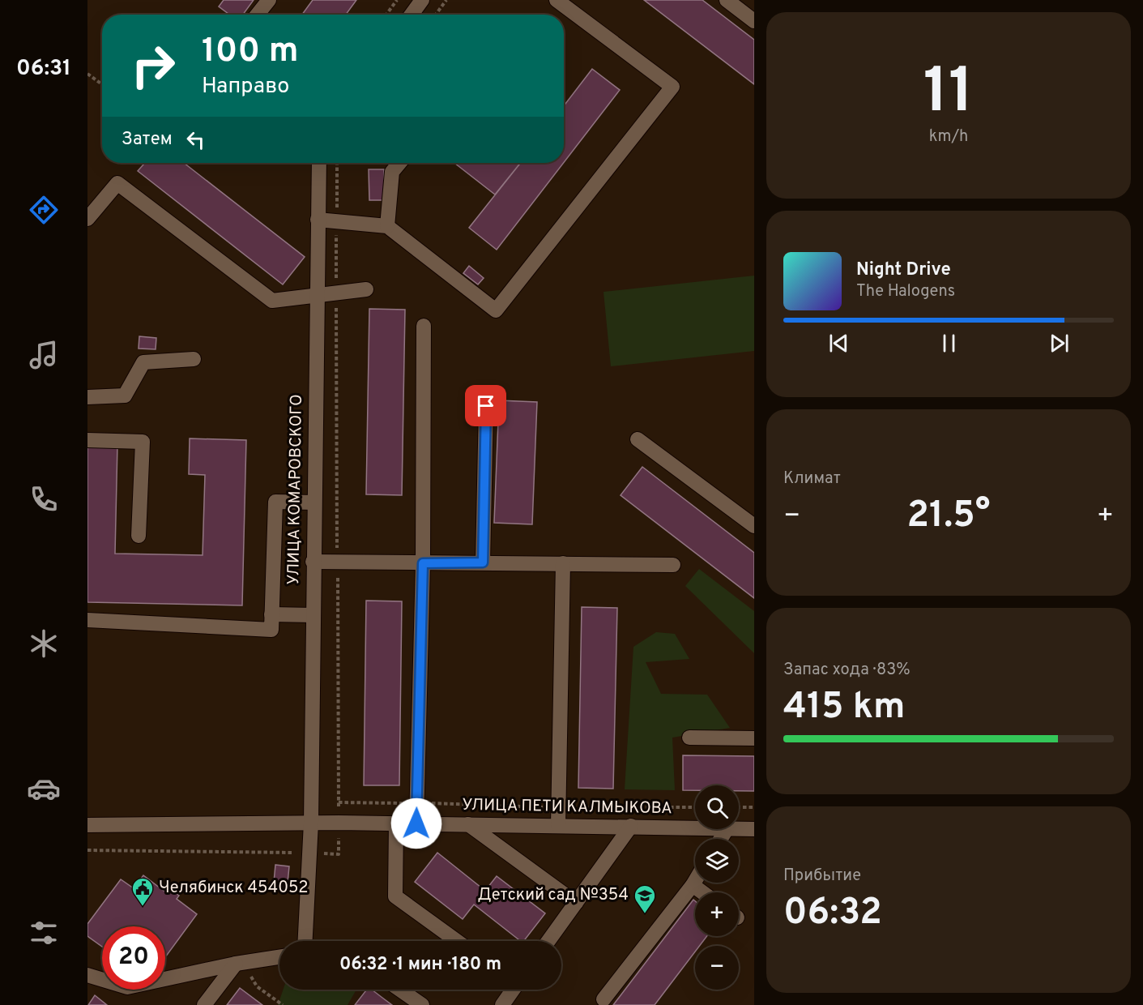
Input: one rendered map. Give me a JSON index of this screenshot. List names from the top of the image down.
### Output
{
  "streets": {
    "street": ["УЛИЦА КОМАРОВСКОГО", "УЛИЦА ПЕТИ КАЛМЫКОВА"]
  },
  "crossings": [
    ["УЛИЦА КОМАРОВСКОГО", "УЛИЦА ПЕТИ КАЛМЫКОВА"]
  ],
  "places": {
    "public building": ["Челябинск 454052"],
    "school or university": ["Детский сад №354"]
  },
  "page": {
    "tabs": "06:31",
    "tile": [
      ["11", "km/h"],
      "Климат",
      ["Запас хода · 83%", "415 km"],
      ["Прибытие", "06:32"]
    ],
    "turn": ["100 m", "Направо"],
    "then": "Затем",
    "song": ["Night Drive", "The Halogens"],
    "heat": ["−", "21.5°", "+"],
    "map_buttons": ["+", "−"],
    "limit": "20",
    "trip": "06:32 · 1 мин · 180 m"
  }
}
